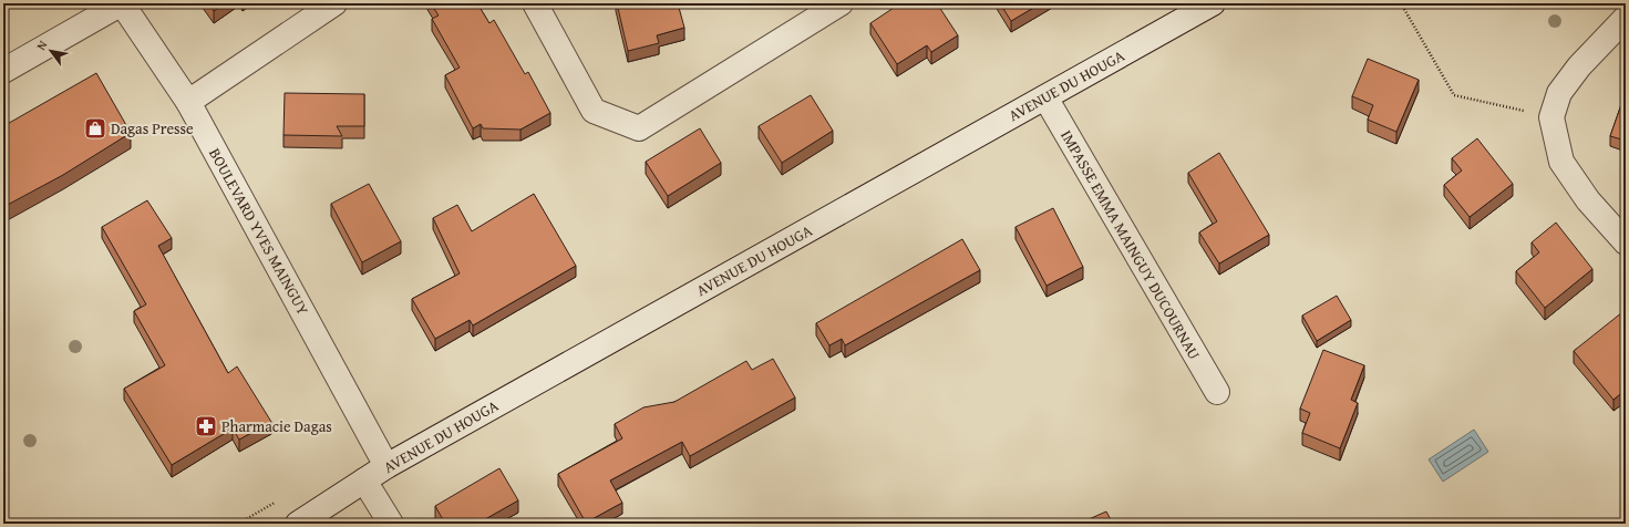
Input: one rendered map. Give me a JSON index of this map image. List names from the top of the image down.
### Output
{
  "streets": {
    "street": ["AVENUE DU HOUGA", "BOULEVARD YVES MAINGUY", "IMPASSE EMMA MAINGUY DUCOURNAU"]
  },
  "crossings": [
    ["AVENUE DU HOUGA", "BOULEVARD YVES MAINGUY"],
    ["AVENUE DU HOUGA", "IMPASSE EMMA MAINGUY DUCOURNAU"]
  ],
  "places": {
    "shop": ["Dagas Presse"],
    "pharmacy": ["Pharmacie Dagas"]
  },
  "north": "top left"
}
